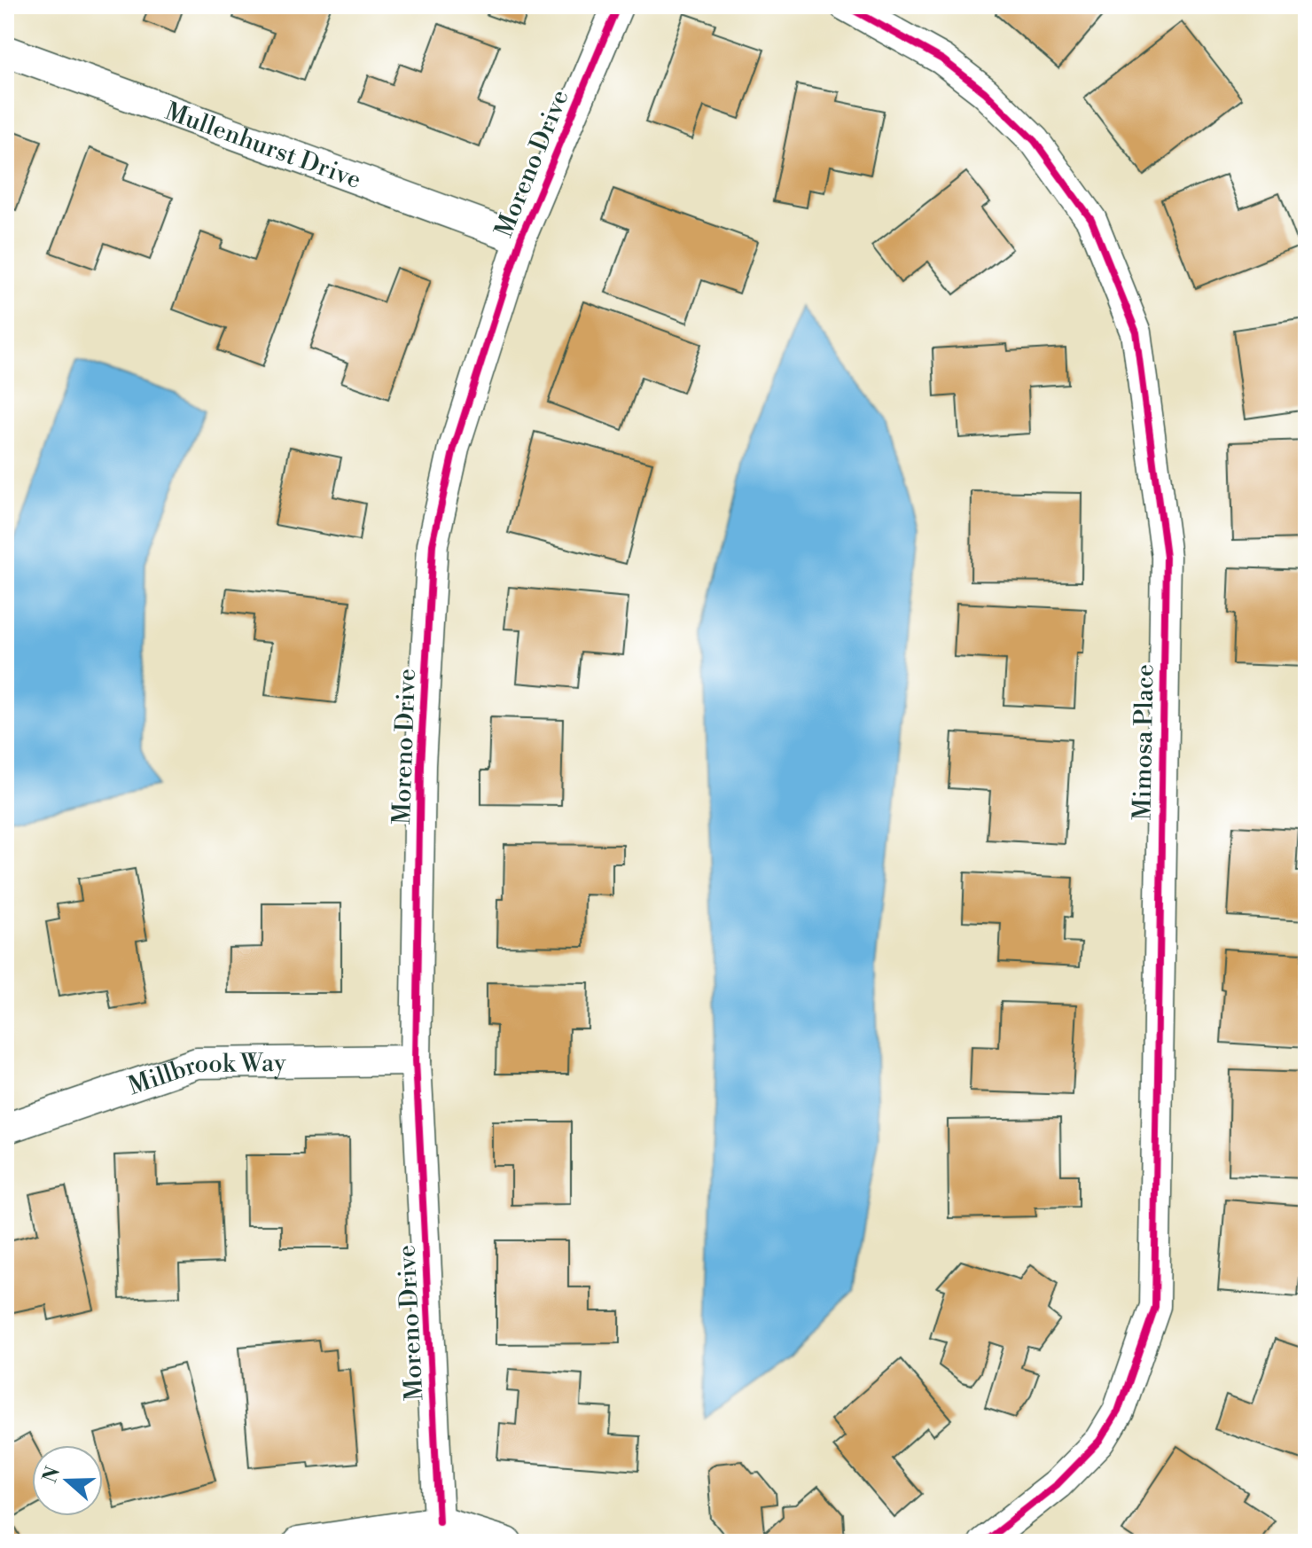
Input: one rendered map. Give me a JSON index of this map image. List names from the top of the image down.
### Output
{
  "streets": {
    "street": [
      "Mullenhurst Drive",
      "Moreno Drive",
      "Mimosa Place",
      "Millbrook Way"
    ]
  },
  "crossings": [
    ["Mullenhurst Drive", "Moreno Drive"],
    ["Moreno Drive", "Millbrook Way"]
  ],
  "north": "left"
}
